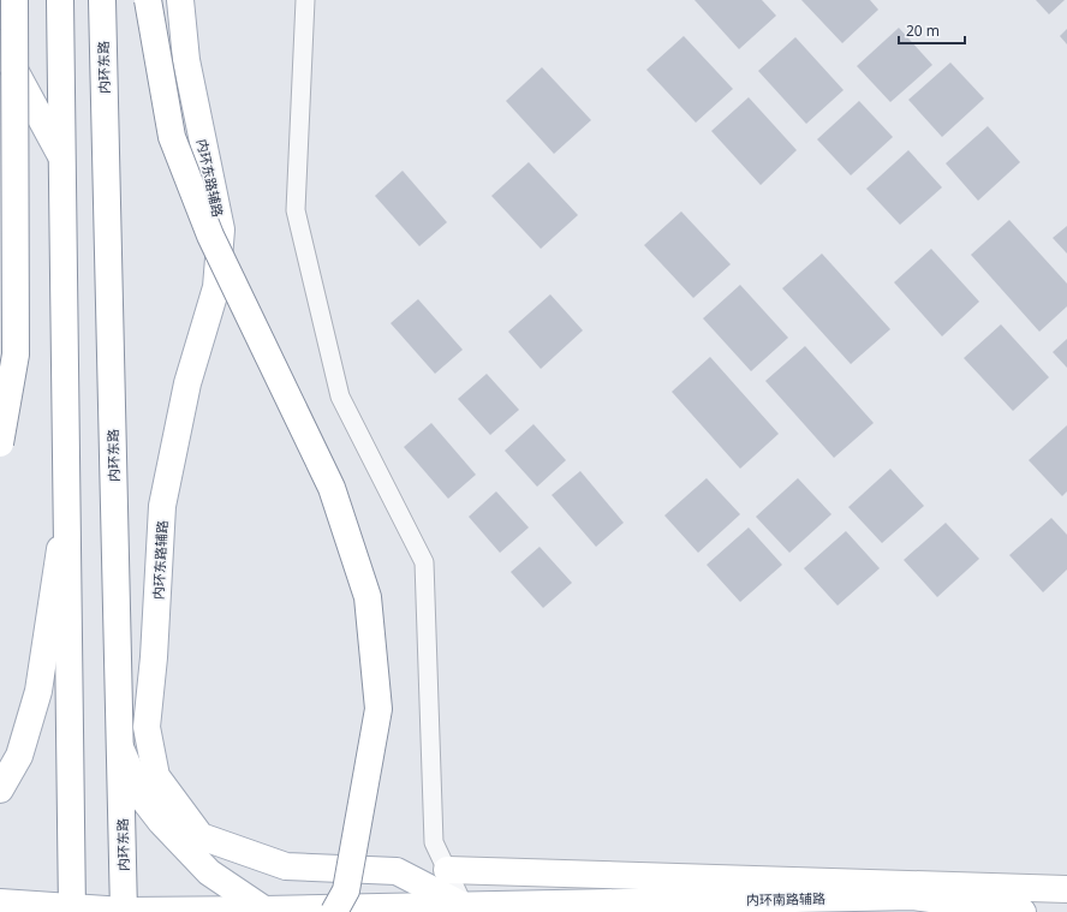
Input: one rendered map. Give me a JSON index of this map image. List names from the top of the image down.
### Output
{
  "streets": {
    "main road": ["内环东路", "内环东路辅路", "内环南路辅路"]
  },
  "crossings": [
    ["内环东路", "内环南路辅路"],
    ["内环东路辅路", "内环南路辅路"]
  ],
  "scale_bar": "20 m"
}
